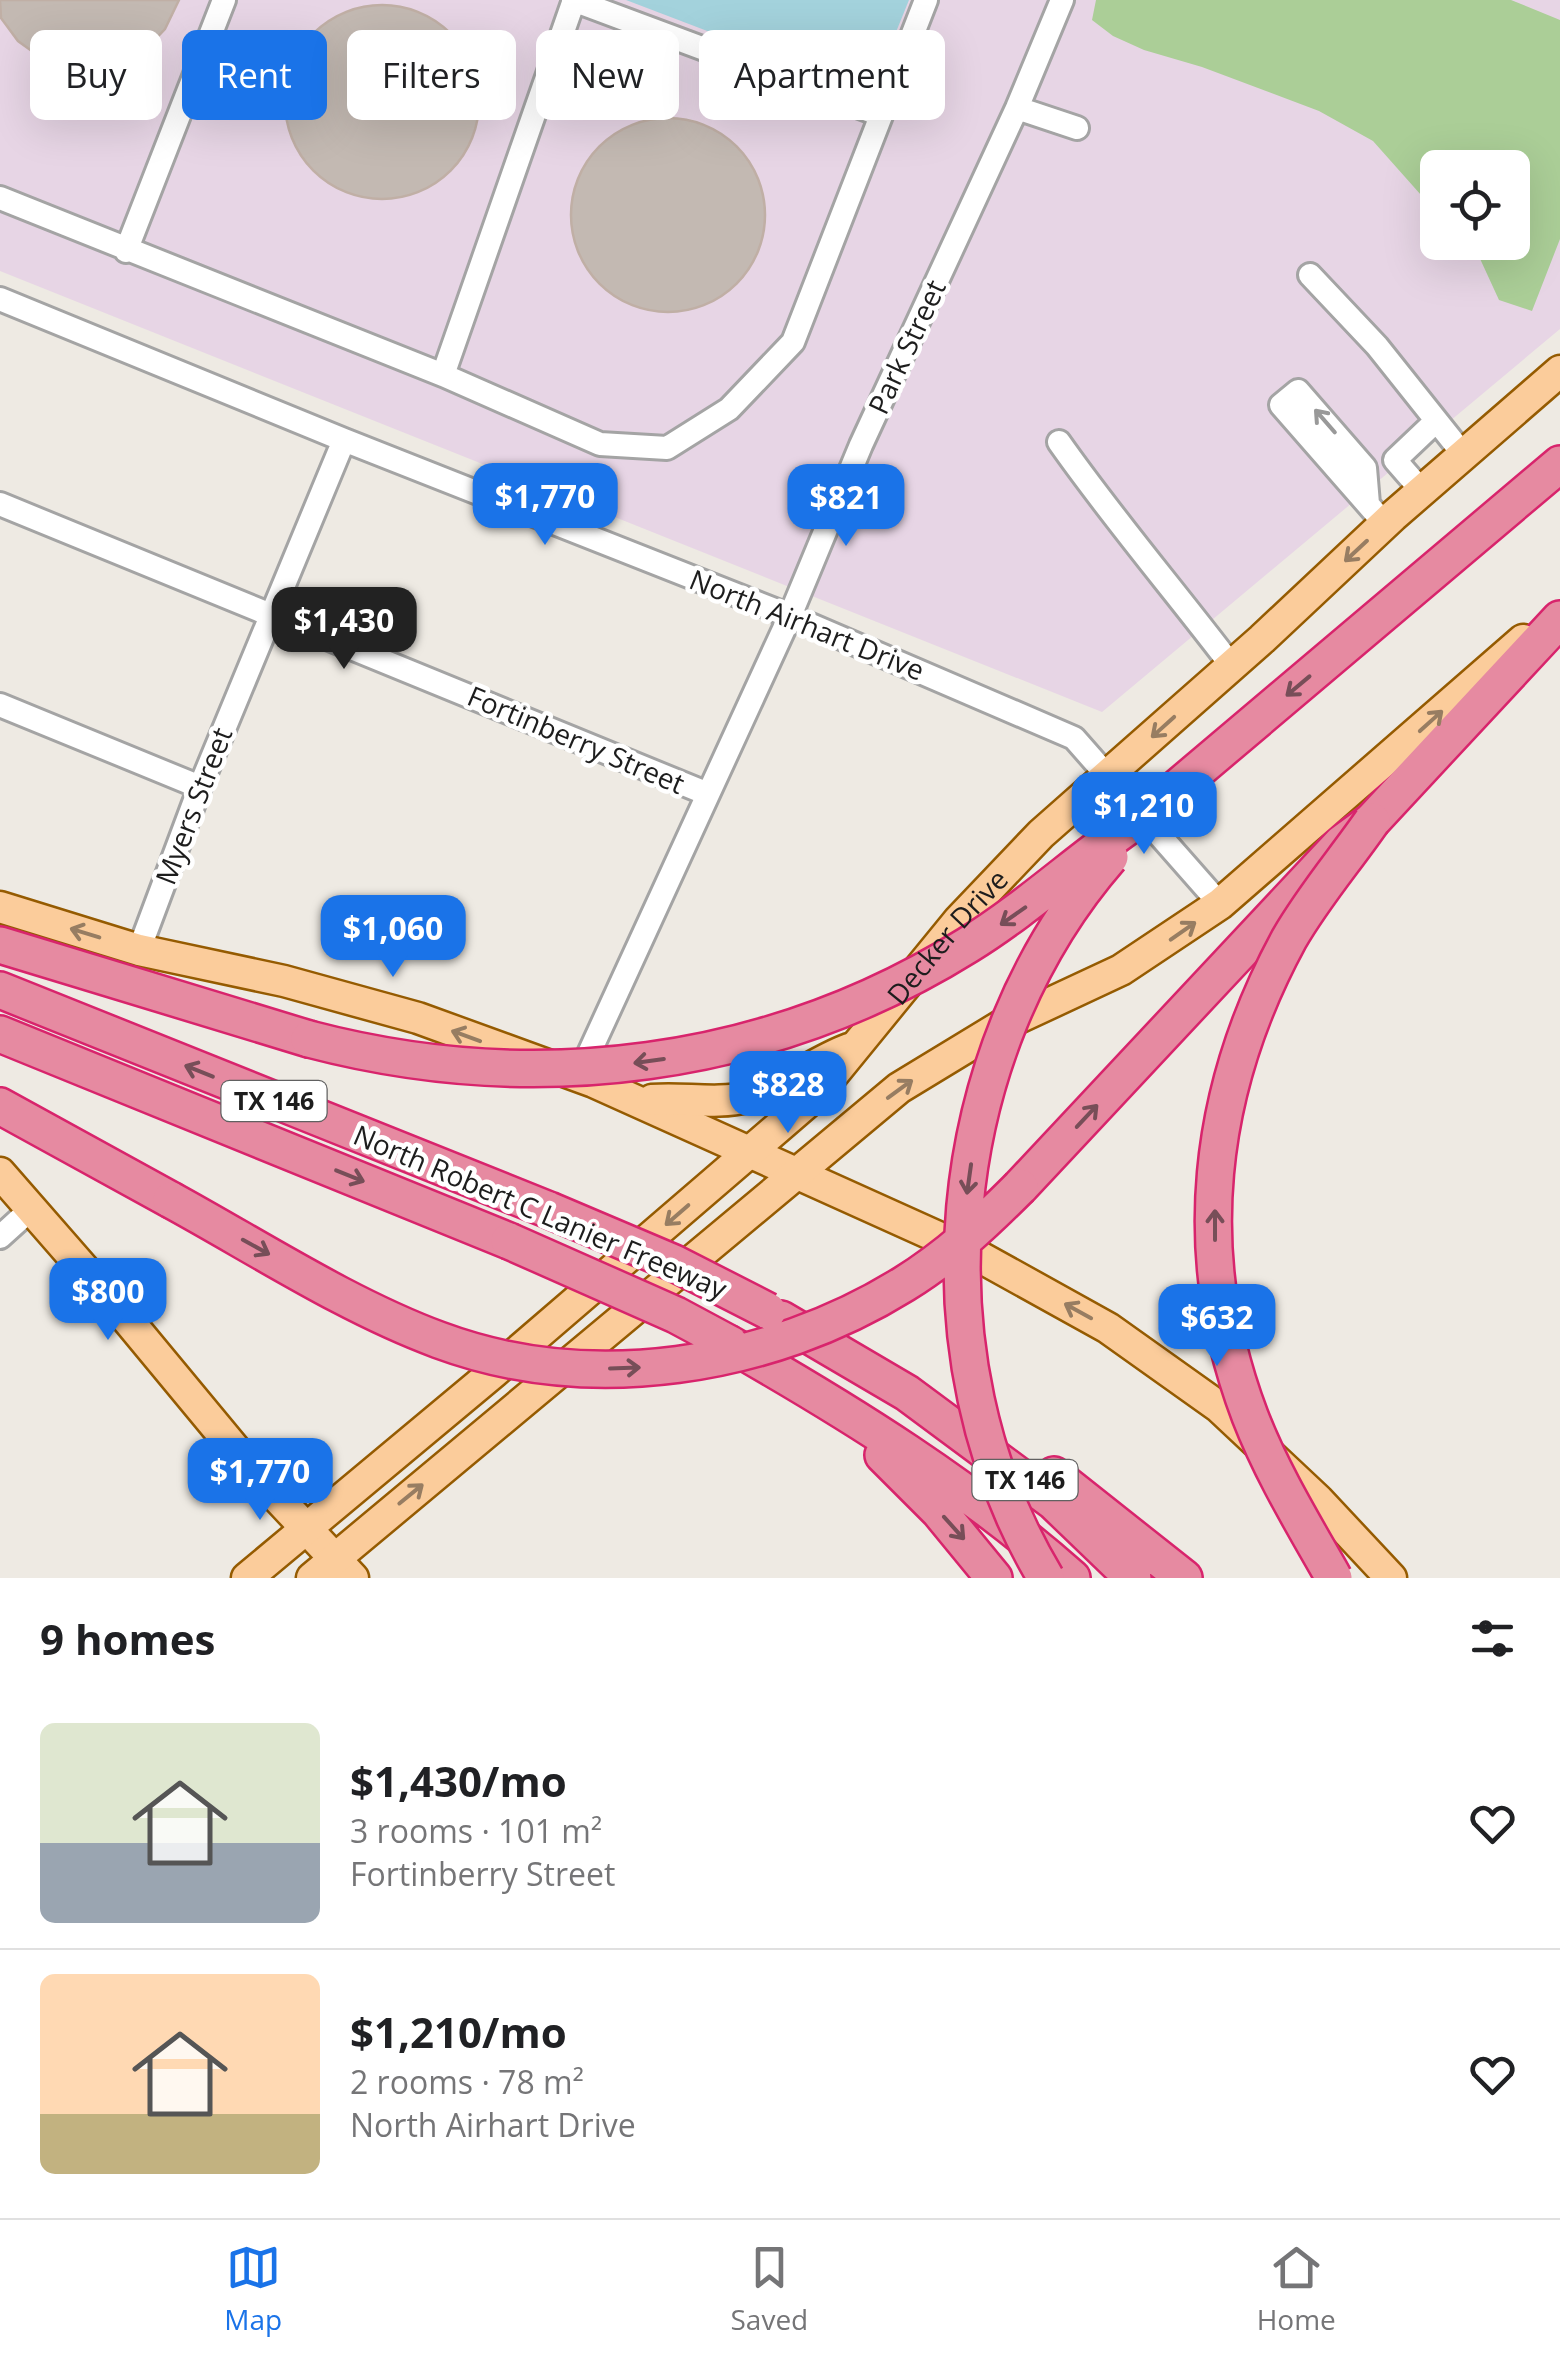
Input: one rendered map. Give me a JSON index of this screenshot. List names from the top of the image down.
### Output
{
  "streets": {
    "highway": ["TX 146", "North Robert C Lanier Freeway"],
    "main road": ["Decker Drive"],
    "street": [
      "Park Street",
      "North Airhart Drive",
      "Fortinberry Street",
      "Myers Street"
    ]
  },
  "crossings": [
    ["Park Street", "North Airhart Drive"],
    ["Park Street", "Fortinberry Street"],
    ["North Airhart Drive", "Myers Street"],
    ["North Airhart Drive", "Decker Drive"],
    ["Fortinberry Street", "Myers Street"]
  ],
  "page": {
    "chip": [
      "Buy",
      "Rent",
      "Filters",
      "New",
      "Apartment"
    ],
    "price": [
      "$1,770",
      "$821",
      "$1,430",
      "$1,210",
      "$1,060",
      "$828",
      "$800",
      "$632",
      "$1,770"
    ],
    "heading": "9 homes",
    "list": [
      {
        "name": "$1,430/mo",
        "note": "3 rooms · 101 m² · Fortinberry Street"
      },
      {
        "name": "$1,210/mo",
        "note": "2 rooms · 78 m² · North Airhart Drive"
      }
    ],
    "tabs": ["Map", "Saved", "Home"]
  }
}
